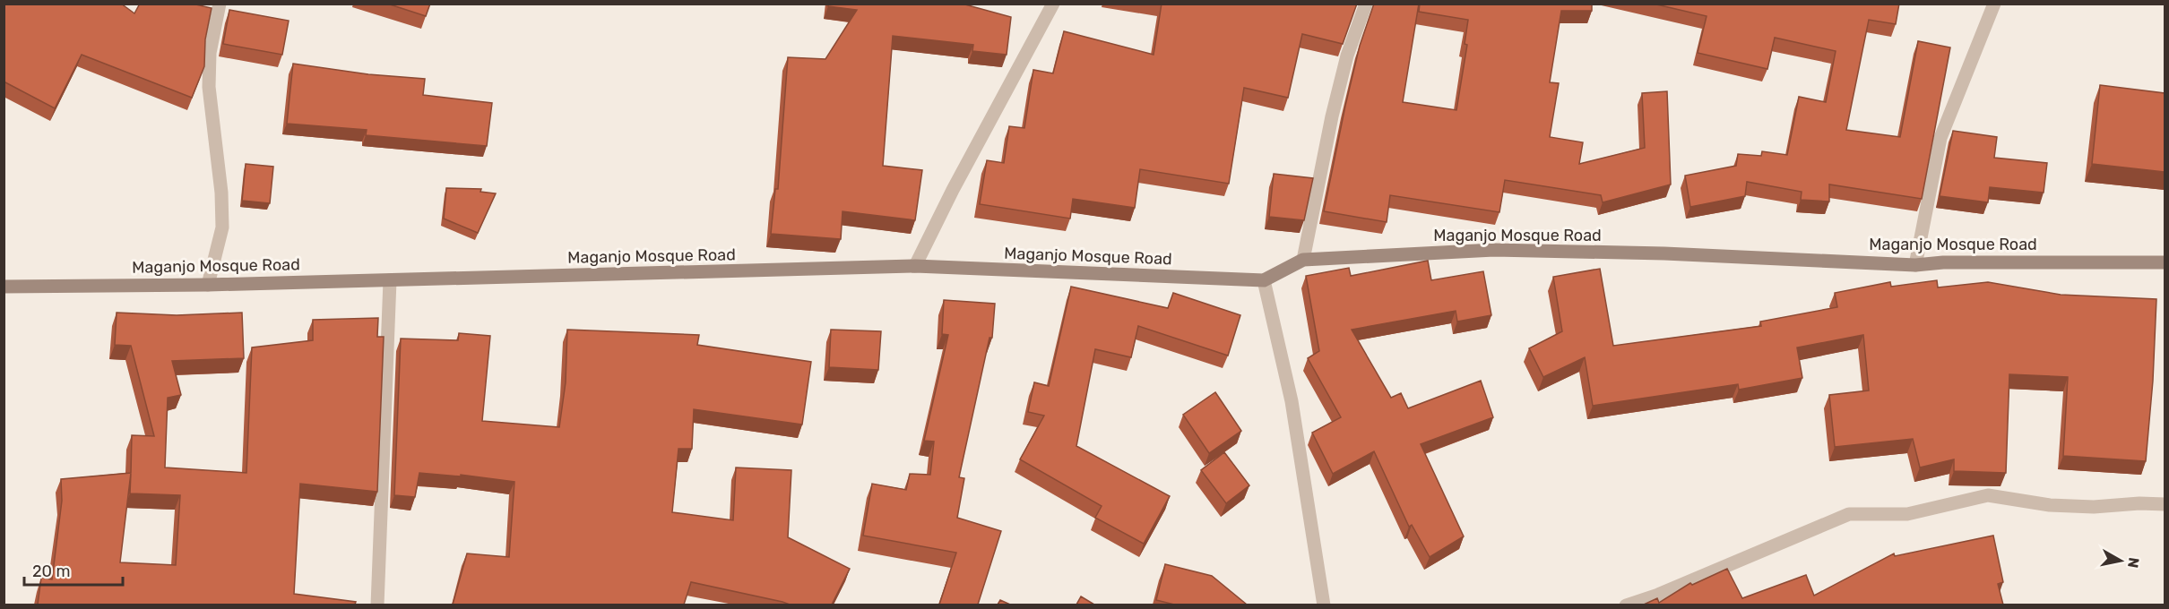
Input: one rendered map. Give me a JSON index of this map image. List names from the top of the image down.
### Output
{
  "streets": {
    "street": ["Maganjo Mosque Road"]
  },
  "scale_bar": "20 m",
  "north": "right"
}
